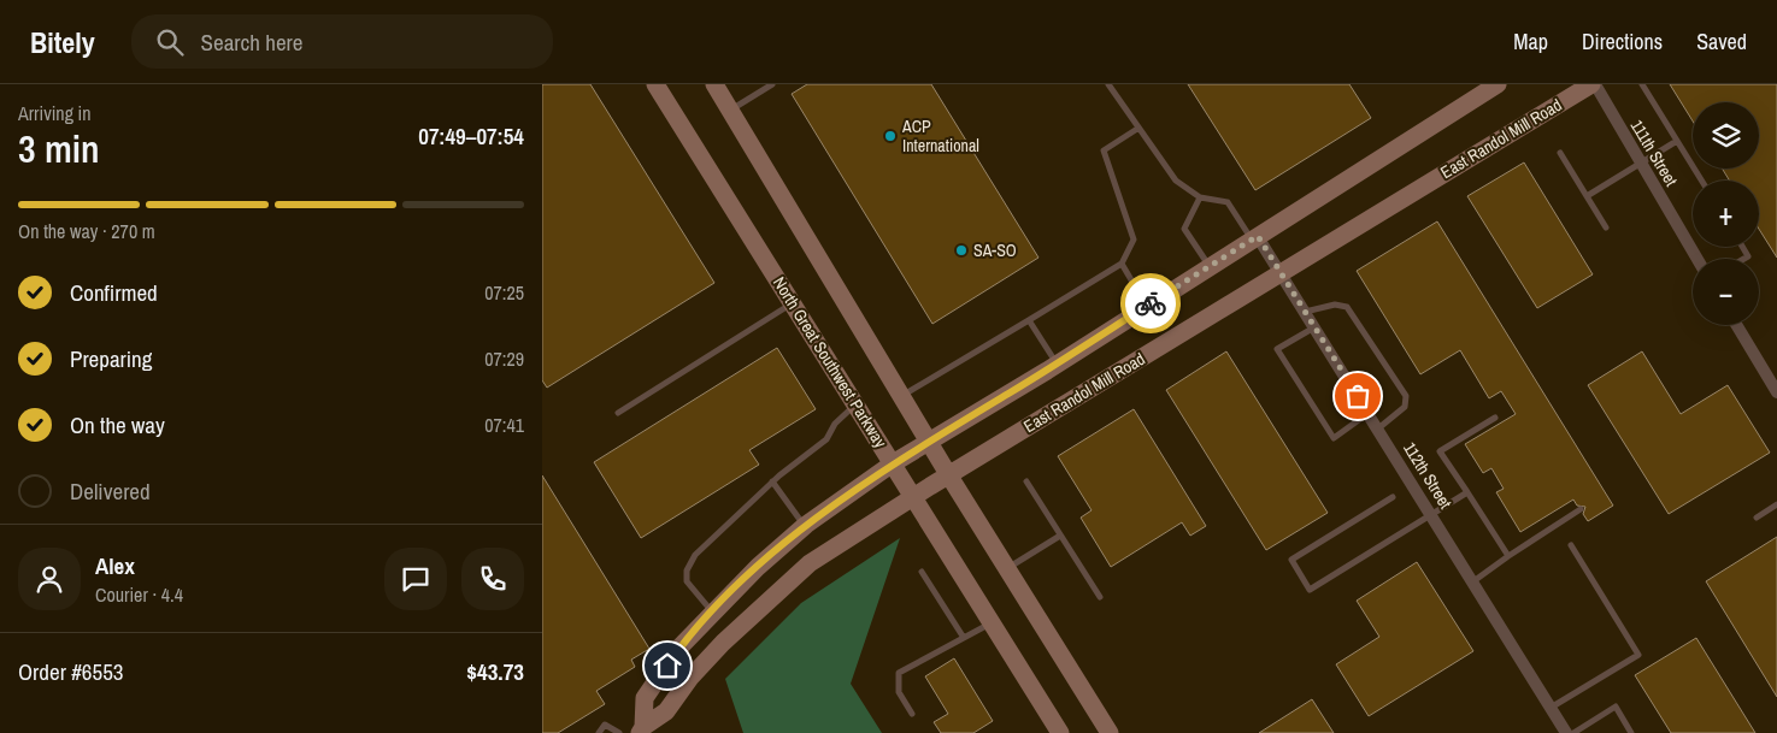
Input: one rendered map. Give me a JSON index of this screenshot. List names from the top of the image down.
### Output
{
  "streets": {
    "main road": ["East Randol Mill Road", "North Great Southwest Parkway"],
    "street": ["111th Street", "112th Street"]
  },
  "crossings": [
    ["East Randol Mill Road", "111th Street"],
    ["East Randol Mill Road", "North Great Southwest Parkway"],
    ["East Randol Mill Road", "112th Street"]
  ],
  "places": ["ACP International", "SA-SO"],
  "page": {
    "header": "Bitely",
    "search": "Search here",
    "nav": ["Map", "Directions", "Saved"],
    "heading": ["3 min", "Arriving in", "07:49–07:54"],
    "panel": [
      "Alex",
      "Courier · 4.4",
      "Order #6553",
      "$43.73"
    ],
    "map_buttons": ["+", "−"],
    "bar": "On the way · 270 m",
    "list": [
      ["Confirmed", "07:25"],
      ["Preparing", "07:29"],
      ["On the way", "07:41"],
      "Delivered"
    ]
  }
}
